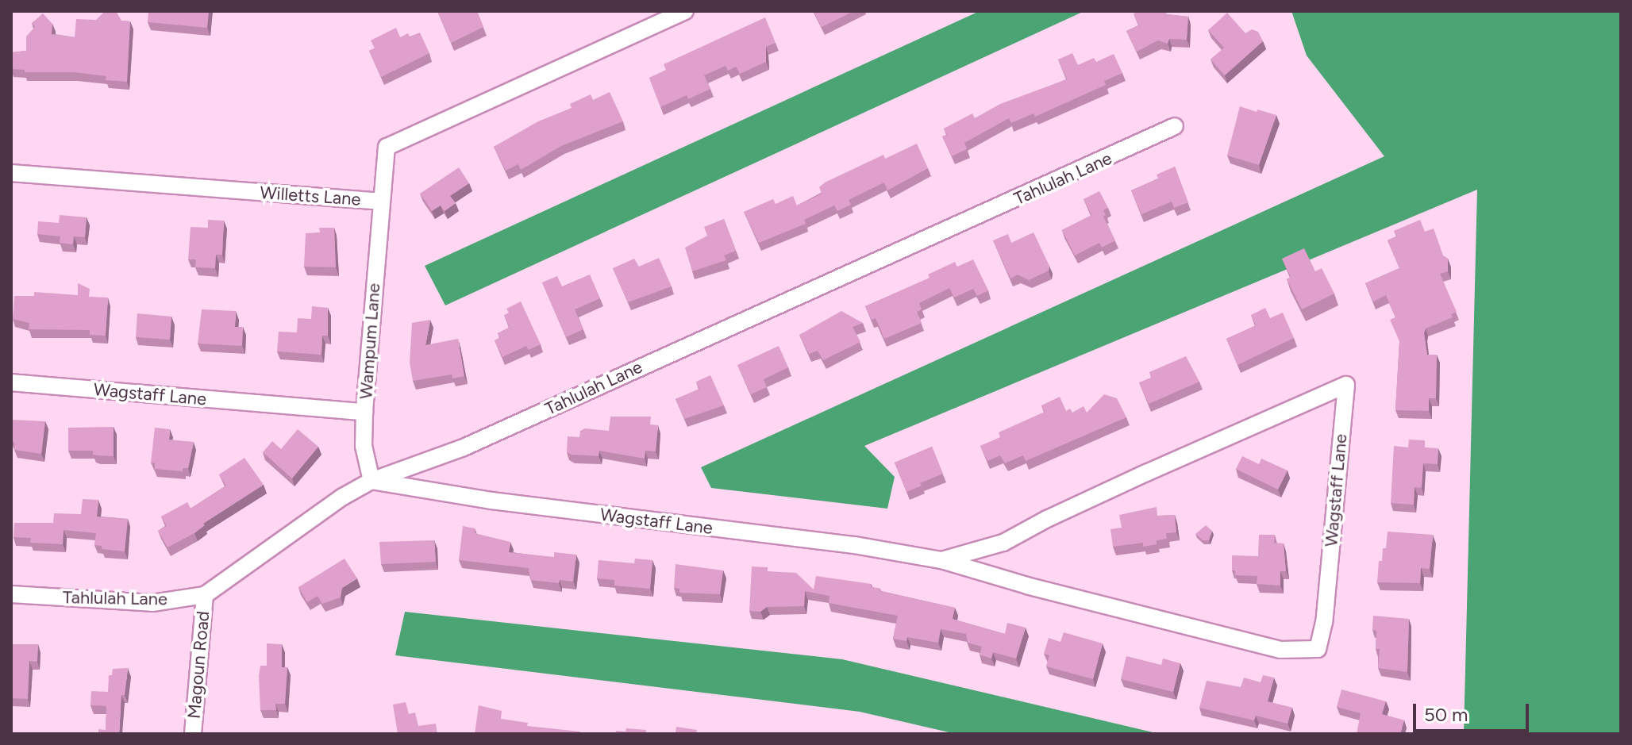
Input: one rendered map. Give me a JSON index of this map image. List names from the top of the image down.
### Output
{
  "streets": {
    "street": [
      "Tahlulah Lane",
      "Willetts Lane",
      "Wampum Lane",
      "Wagstaff Lane",
      "Magoun Road"
    ]
  },
  "crossings": [
    ["Tahlulah Lane", "Wampum Lane"],
    ["Tahlulah Lane", "Wagstaff Lane"],
    ["Tahlulah Lane", "Magoun Road"],
    ["Willetts Lane", "Wampum Lane"],
    ["Wampum Lane", "Wagstaff Lane"]
  ],
  "scale_bar": "50 m"
}
